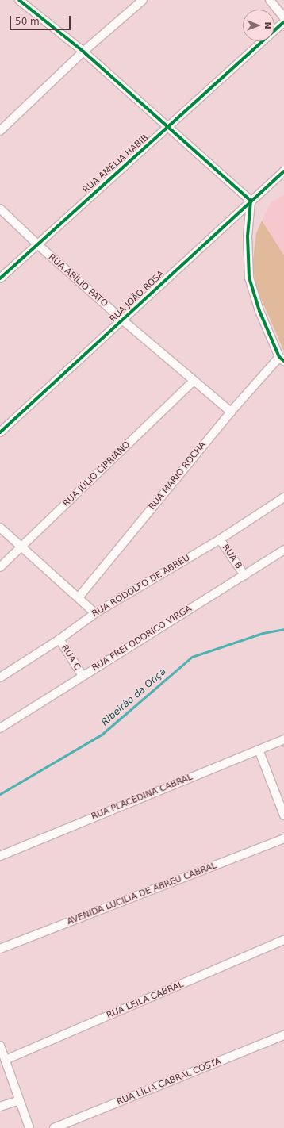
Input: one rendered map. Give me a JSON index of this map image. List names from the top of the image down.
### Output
{
  "streets": {
    "street": [
      "RUA AMÉLIA HABIB",
      "RUA ABÍLIO PATO",
      "RUA JOÃO ROSA",
      "RUA JÚLIO CIPRIANO",
      "RUA MÁRIO ROCHA",
      "RUA B",
      "RUA RODOLFO DE ABREU",
      "RUA FREI ODORICO VIRGA",
      "RUA C",
      "RUA PLACEDINA CABRAL",
      "AVENIDA LUCILIA DE ABREU CABRAL",
      "RUA LEILA CABRAL",
      "RUA LÍLIA CABRAL COSTA"
    ]
  },
  "crossings": [
    ["RUA AMÉLIA HABIB", "RUA ABÍLIO PATO"],
    ["RUA ABÍLIO PATO", "RUA JOÃO ROSA"],
    ["RUA ABÍLIO PATO", "RUA JÚLIO CIPRIANO"],
    ["RUA ABÍLIO PATO", "RUA MÁRIO ROCHA"],
    ["RUA B", "RUA RODOLFO DE ABREU"],
    ["RUA B", "RUA FREI ODORICO VIRGA"],
    ["RUA RODOLFO DE ABREU", "RUA C"],
    ["RUA FREI ODORICO VIRGA", "RUA C"]
  ],
  "water": ["Ribeirão da Onça"],
  "scale_bar": "50 m",
  "north": "right"
}
